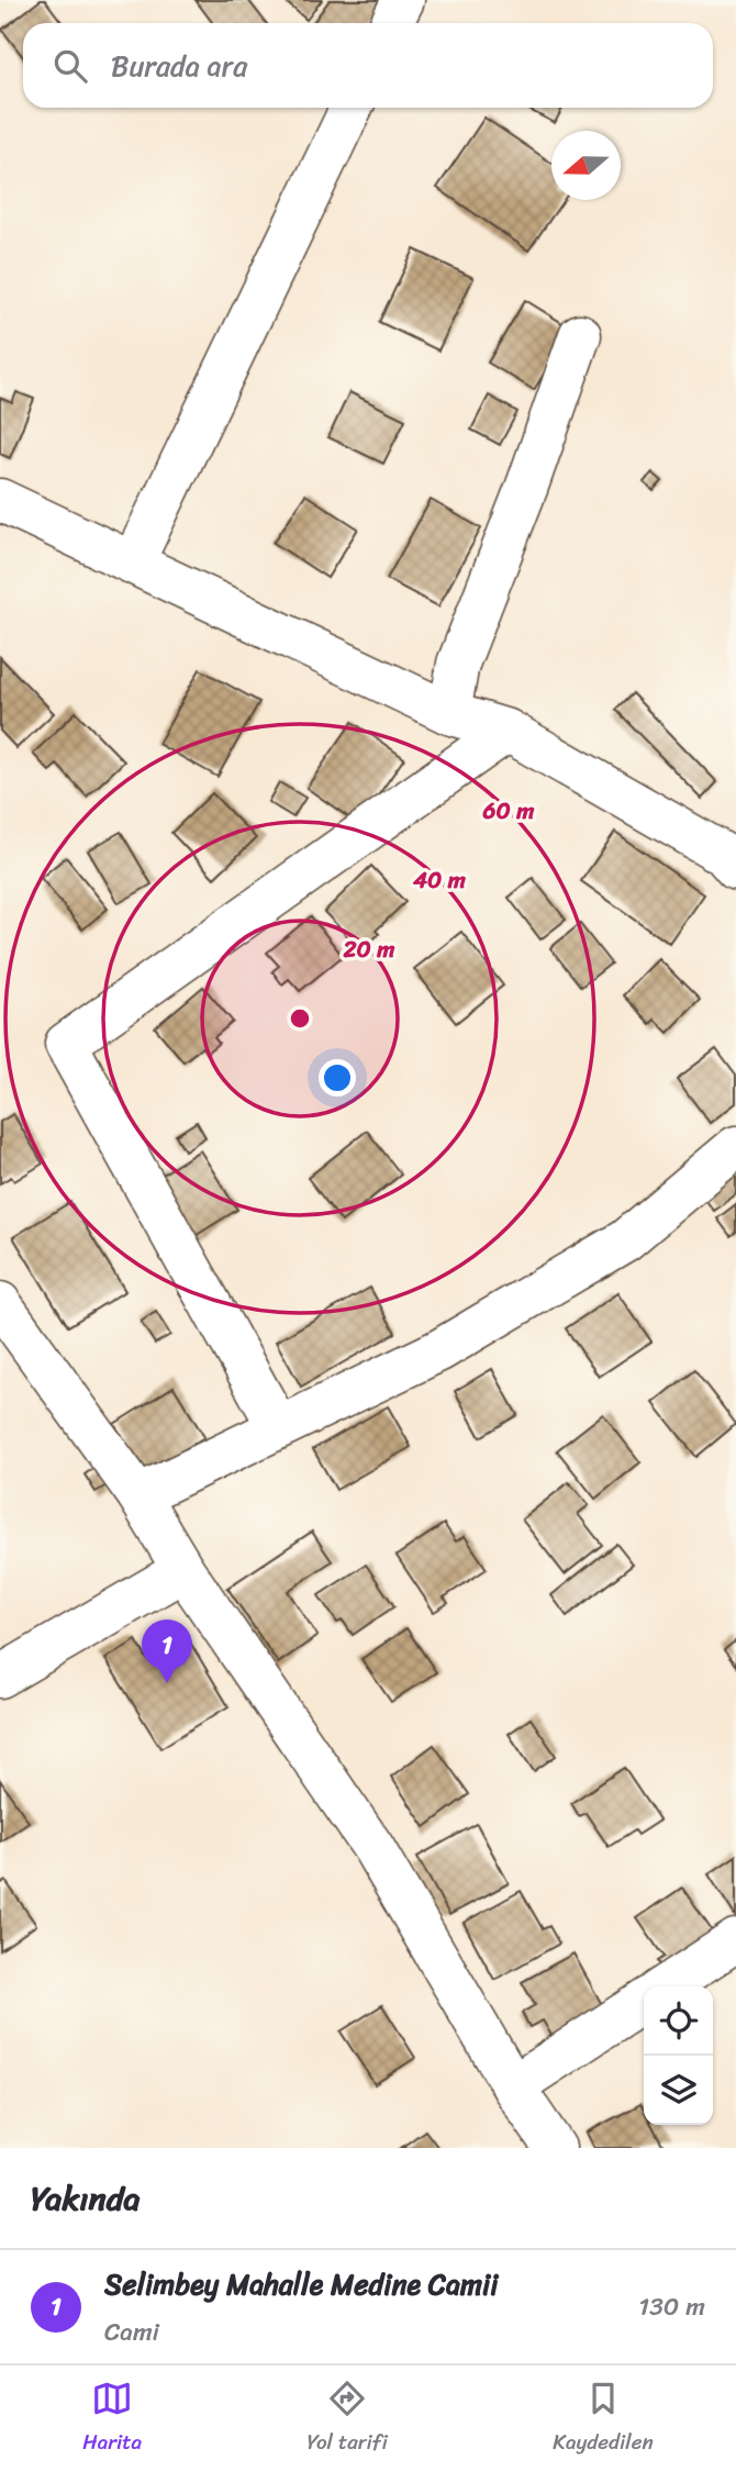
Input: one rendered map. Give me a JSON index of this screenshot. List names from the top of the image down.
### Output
{
  "north": "left",
  "page": {
    "search": "Burada ara",
    "pins": "1",
    "heading": "Yakında",
    "list": [
      {
        "mark": "1",
        "name": "Selimbey Mahalle Medine Camii",
        "note": "Cami",
        "value": "130 m"
      }
    ],
    "nav": ["Harita", "Yol tarifi", "Kaydedilen"]
  },
  "rings": ["60 m", "40 m", "20 m"]
}
